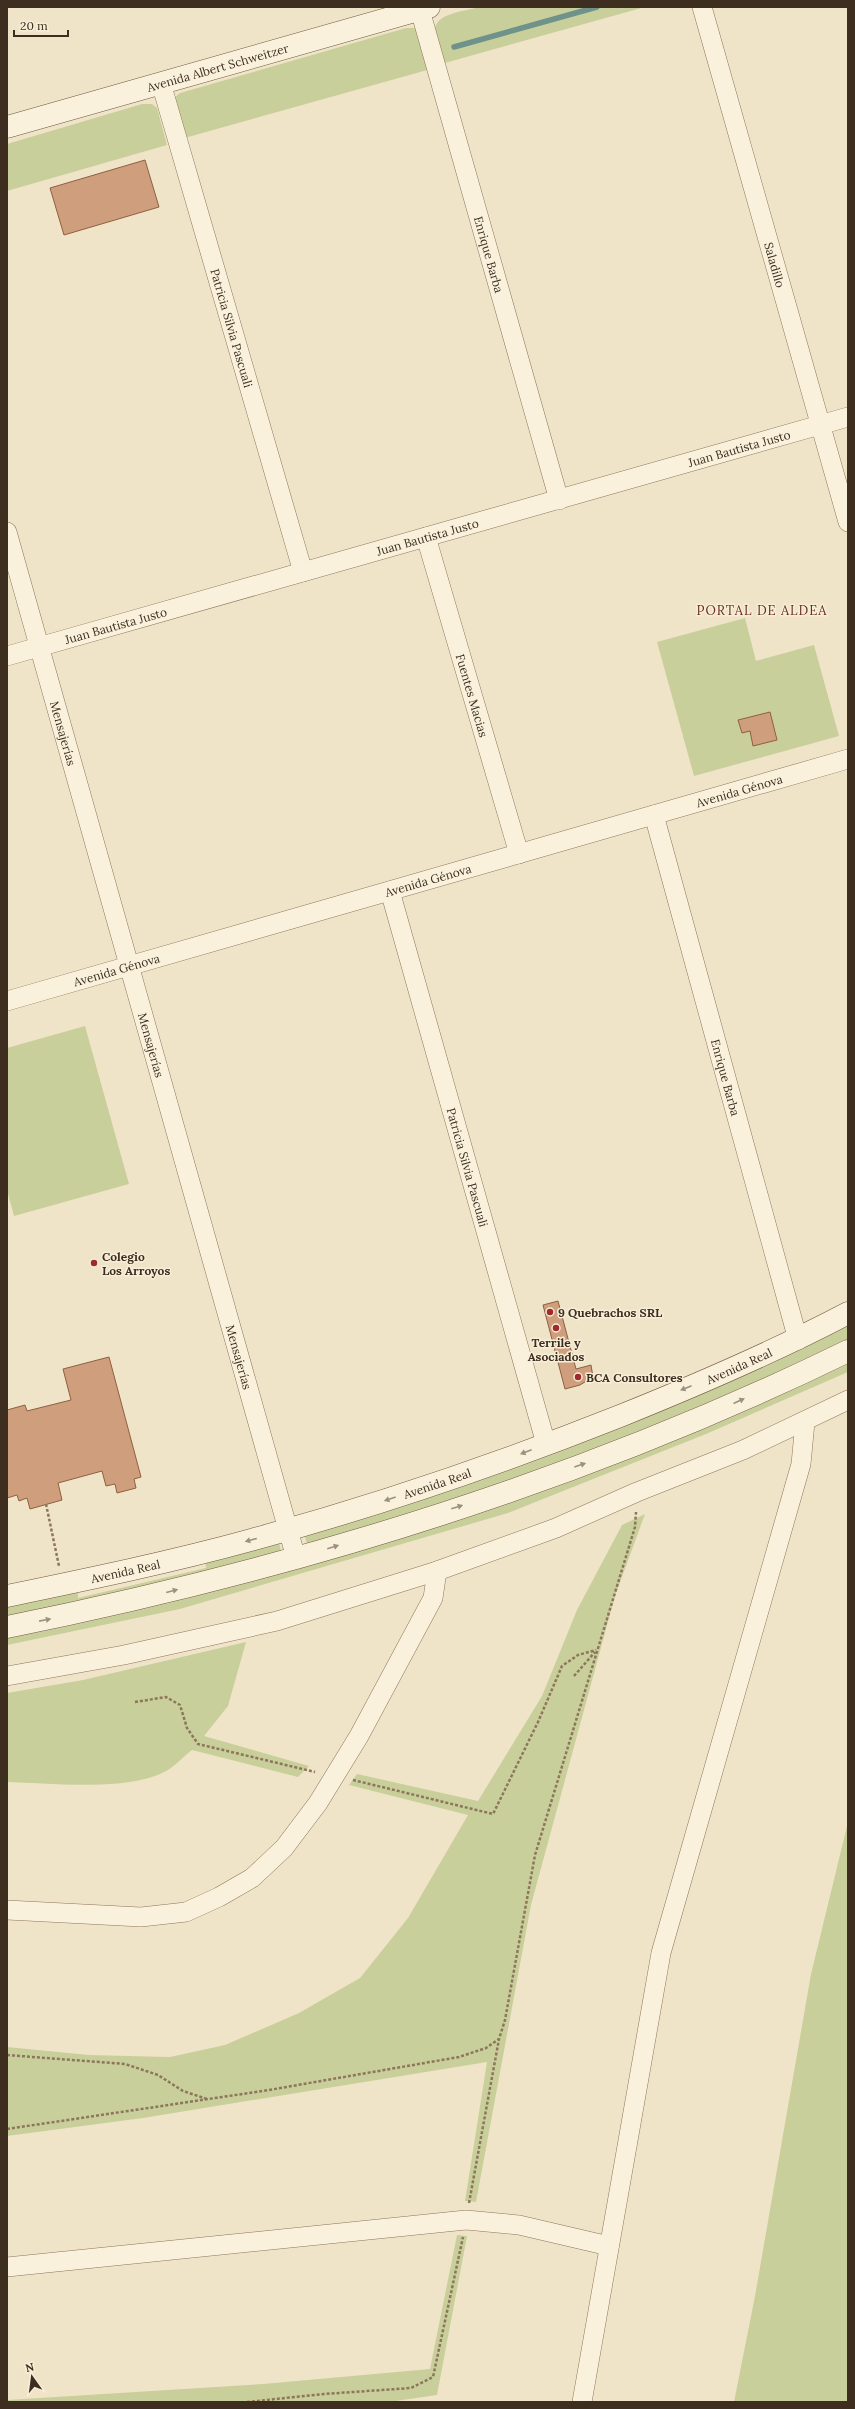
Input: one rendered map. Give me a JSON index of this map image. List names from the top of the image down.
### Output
{
  "streets": {
    "main road": ["Avenida Albert Schweitzer", "Avenida Real"],
    "street": [
      "Enrique Barba",
      "Saladillo",
      "Patricia Silvia Pascuali",
      "Juan Bautista Justo",
      "Fuentes Macias",
      "Mensajerías",
      "Avenida Génova"
    ]
  },
  "crossings": [
    ["Avenida Albert Schweitzer", "Enrique Barba"],
    ["Avenida Albert Schweitzer", "Patricia Silvia Pascuali"],
    ["Enrique Barba", "Juan Bautista Justo"],
    ["Enrique Barba", "Avenida Génova"],
    ["Enrique Barba", "Avenida Real"],
    ["Saladillo", "Juan Bautista Justo"],
    ["Patricia Silvia Pascuali", "Juan Bautista Justo"],
    ["Patricia Silvia Pascuali", "Avenida Génova"],
    ["Patricia Silvia Pascuali", "Avenida Real"],
    ["Juan Bautista Justo", "Fuentes Macias"],
    ["Juan Bautista Justo", "Mensajerías"],
    ["Fuentes Macias", "Avenida Génova"],
    ["Mensajerías", "Avenida Génova"],
    ["Mensajerías", "Avenida Real"]
  ],
  "districts": ["PORTAL DE ALDEA"],
  "places": [
    "Colegio Los Arroyos",
    "9 Quebrachos SRL",
    "Terrile y Asociados",
    "BCA Consultores"
  ],
  "scale_bar": "20 m",
  "north": "top"
}
